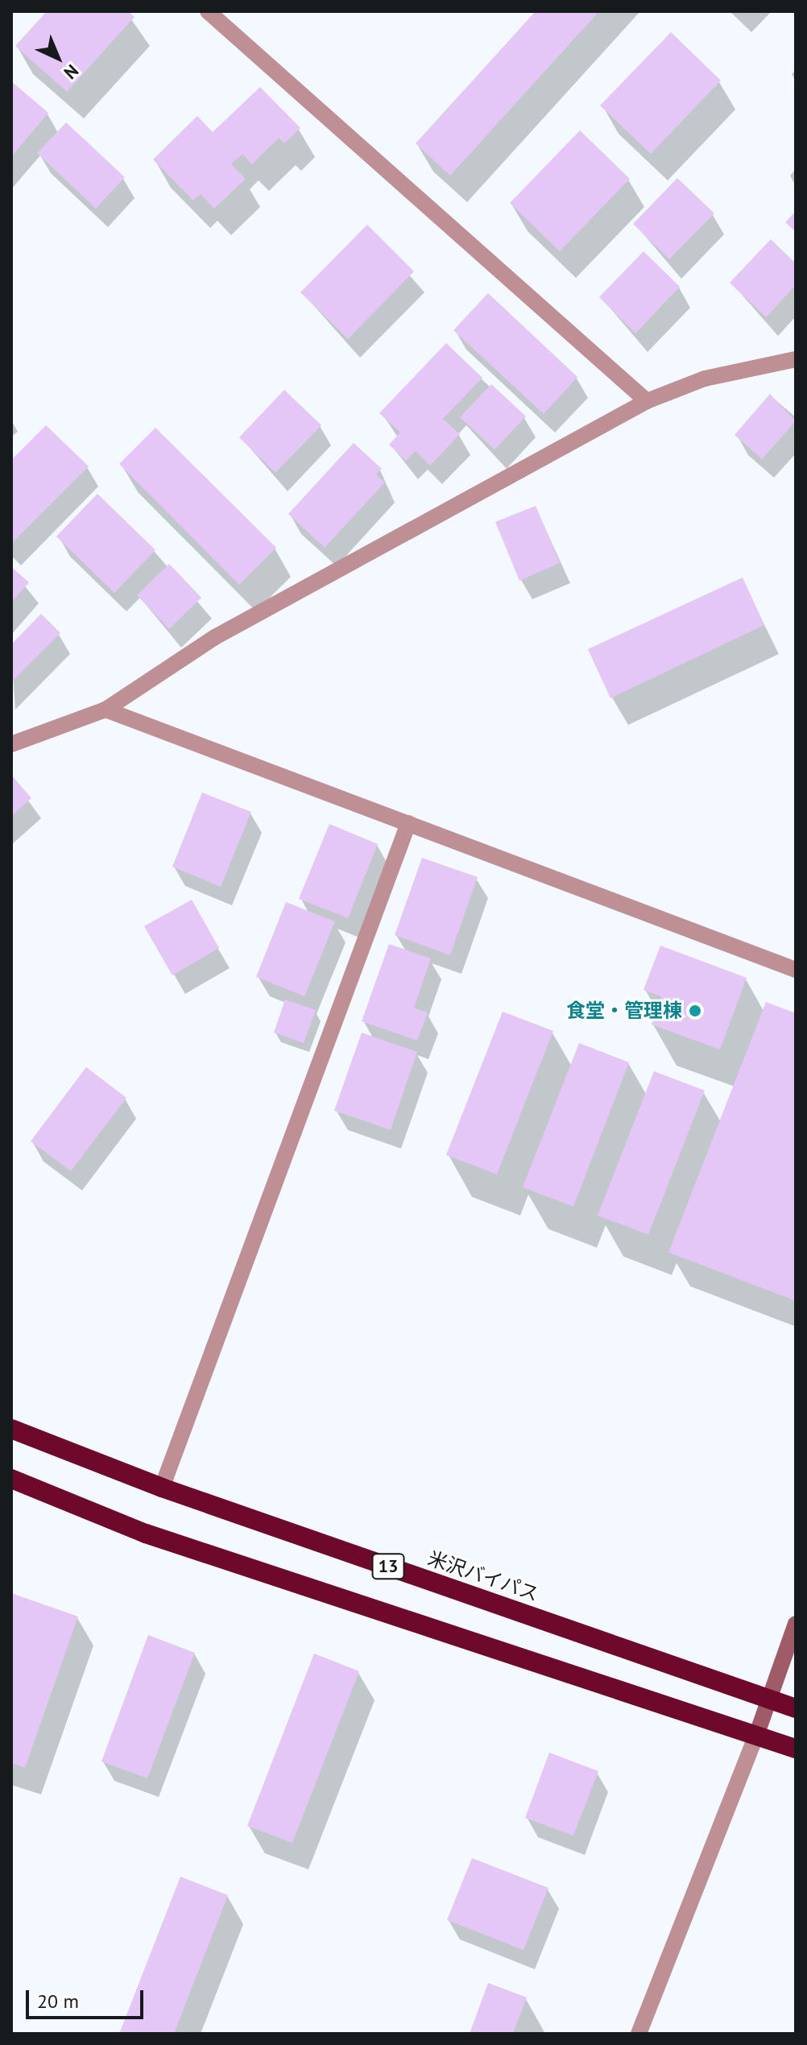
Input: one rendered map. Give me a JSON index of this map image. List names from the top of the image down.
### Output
{
  "streets": {
    "highway": ["13", "米沢バイパス"]
  },
  "places": ["食堂・管理棟"],
  "scale_bar": "20 m",
  "north": "bottom right"
}
